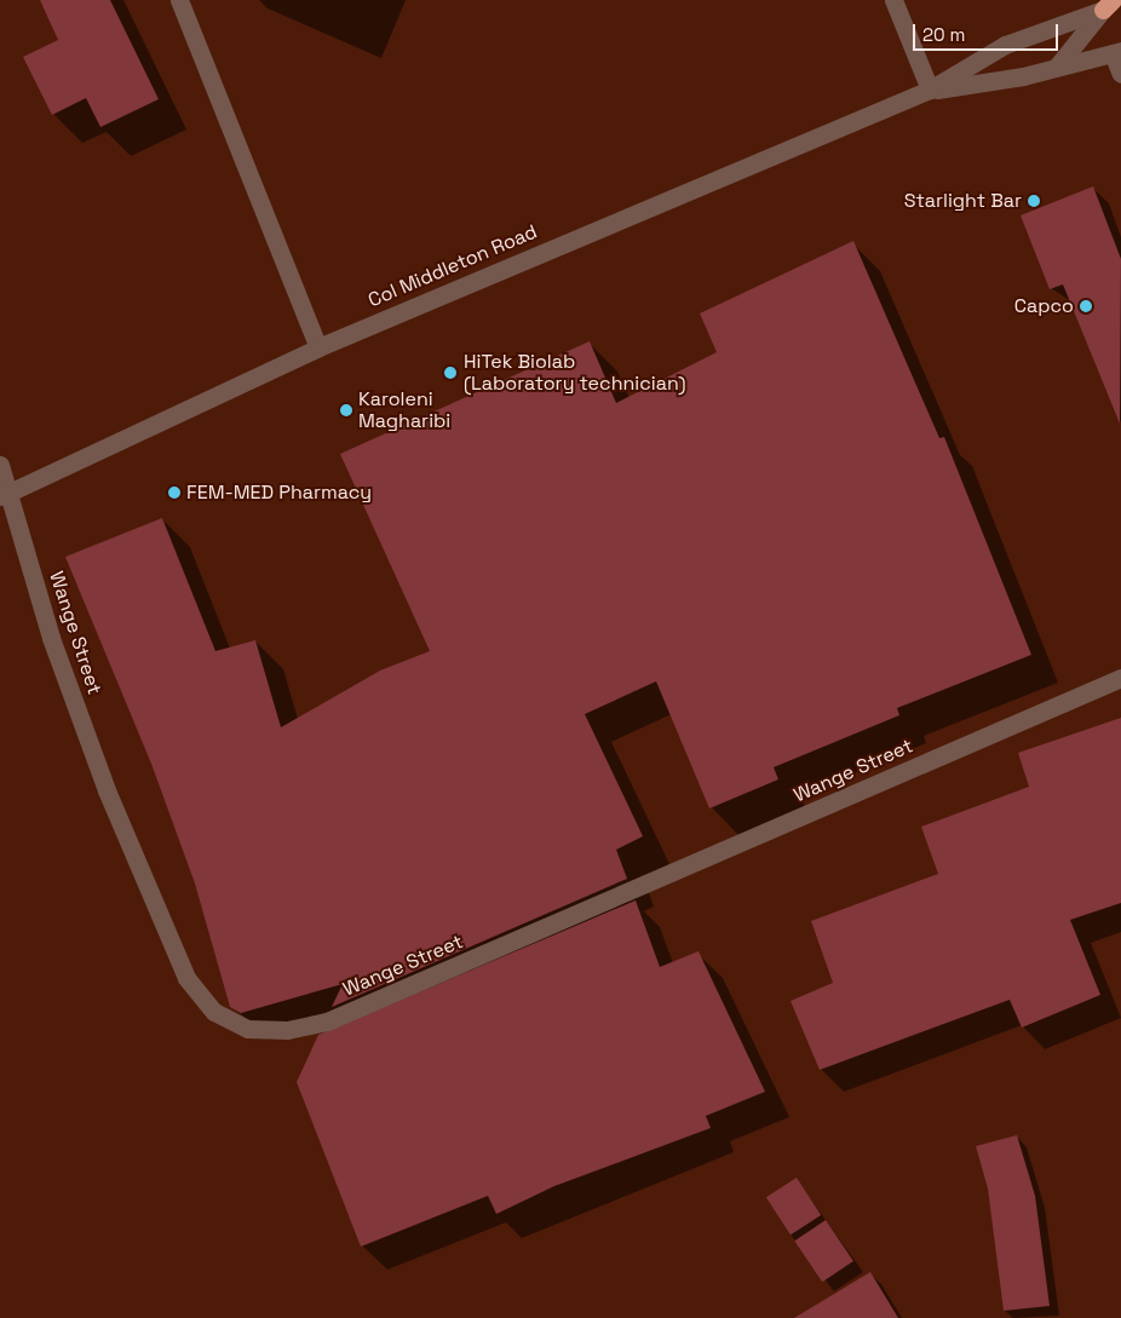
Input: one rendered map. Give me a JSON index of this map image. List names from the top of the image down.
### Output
{
  "streets": {
    "street": ["Col Middleton Road", "Wange Street"]
  },
  "crossings": [
    ["Col Middleton Road", "Wange Street"]
  ],
  "places": [
    "Starlight Bar",
    "Capco",
    "HiTek Biolab (Laboratory technician)",
    "Karoleni Magharibi",
    "FEM-MED Pharmacy"
  ],
  "scale_bar": "20 m"
}
